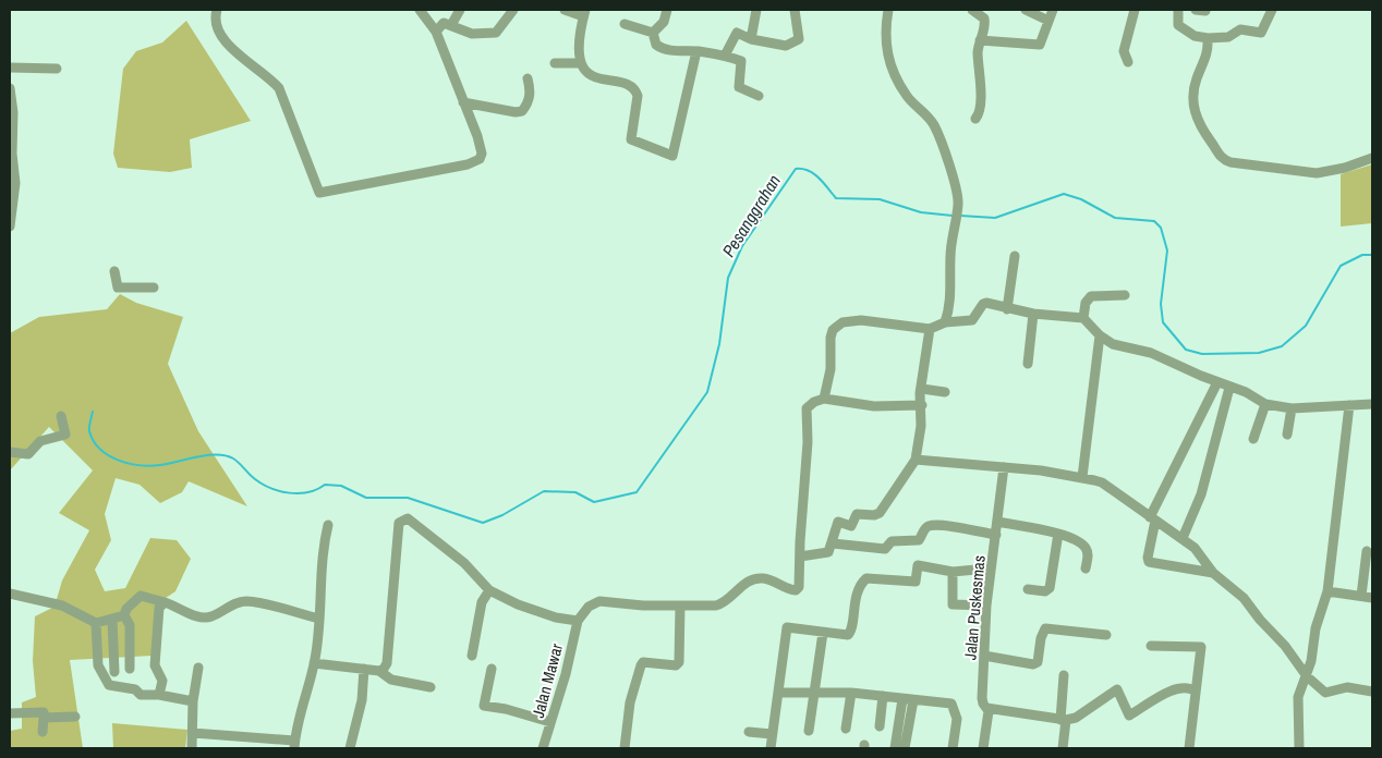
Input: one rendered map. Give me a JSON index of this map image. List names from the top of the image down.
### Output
{
  "streets": {
    "street": ["Jalan Puskesmas", "Jalan Mawar"]
  },
  "water": ["Pesanggrahan"]
}
